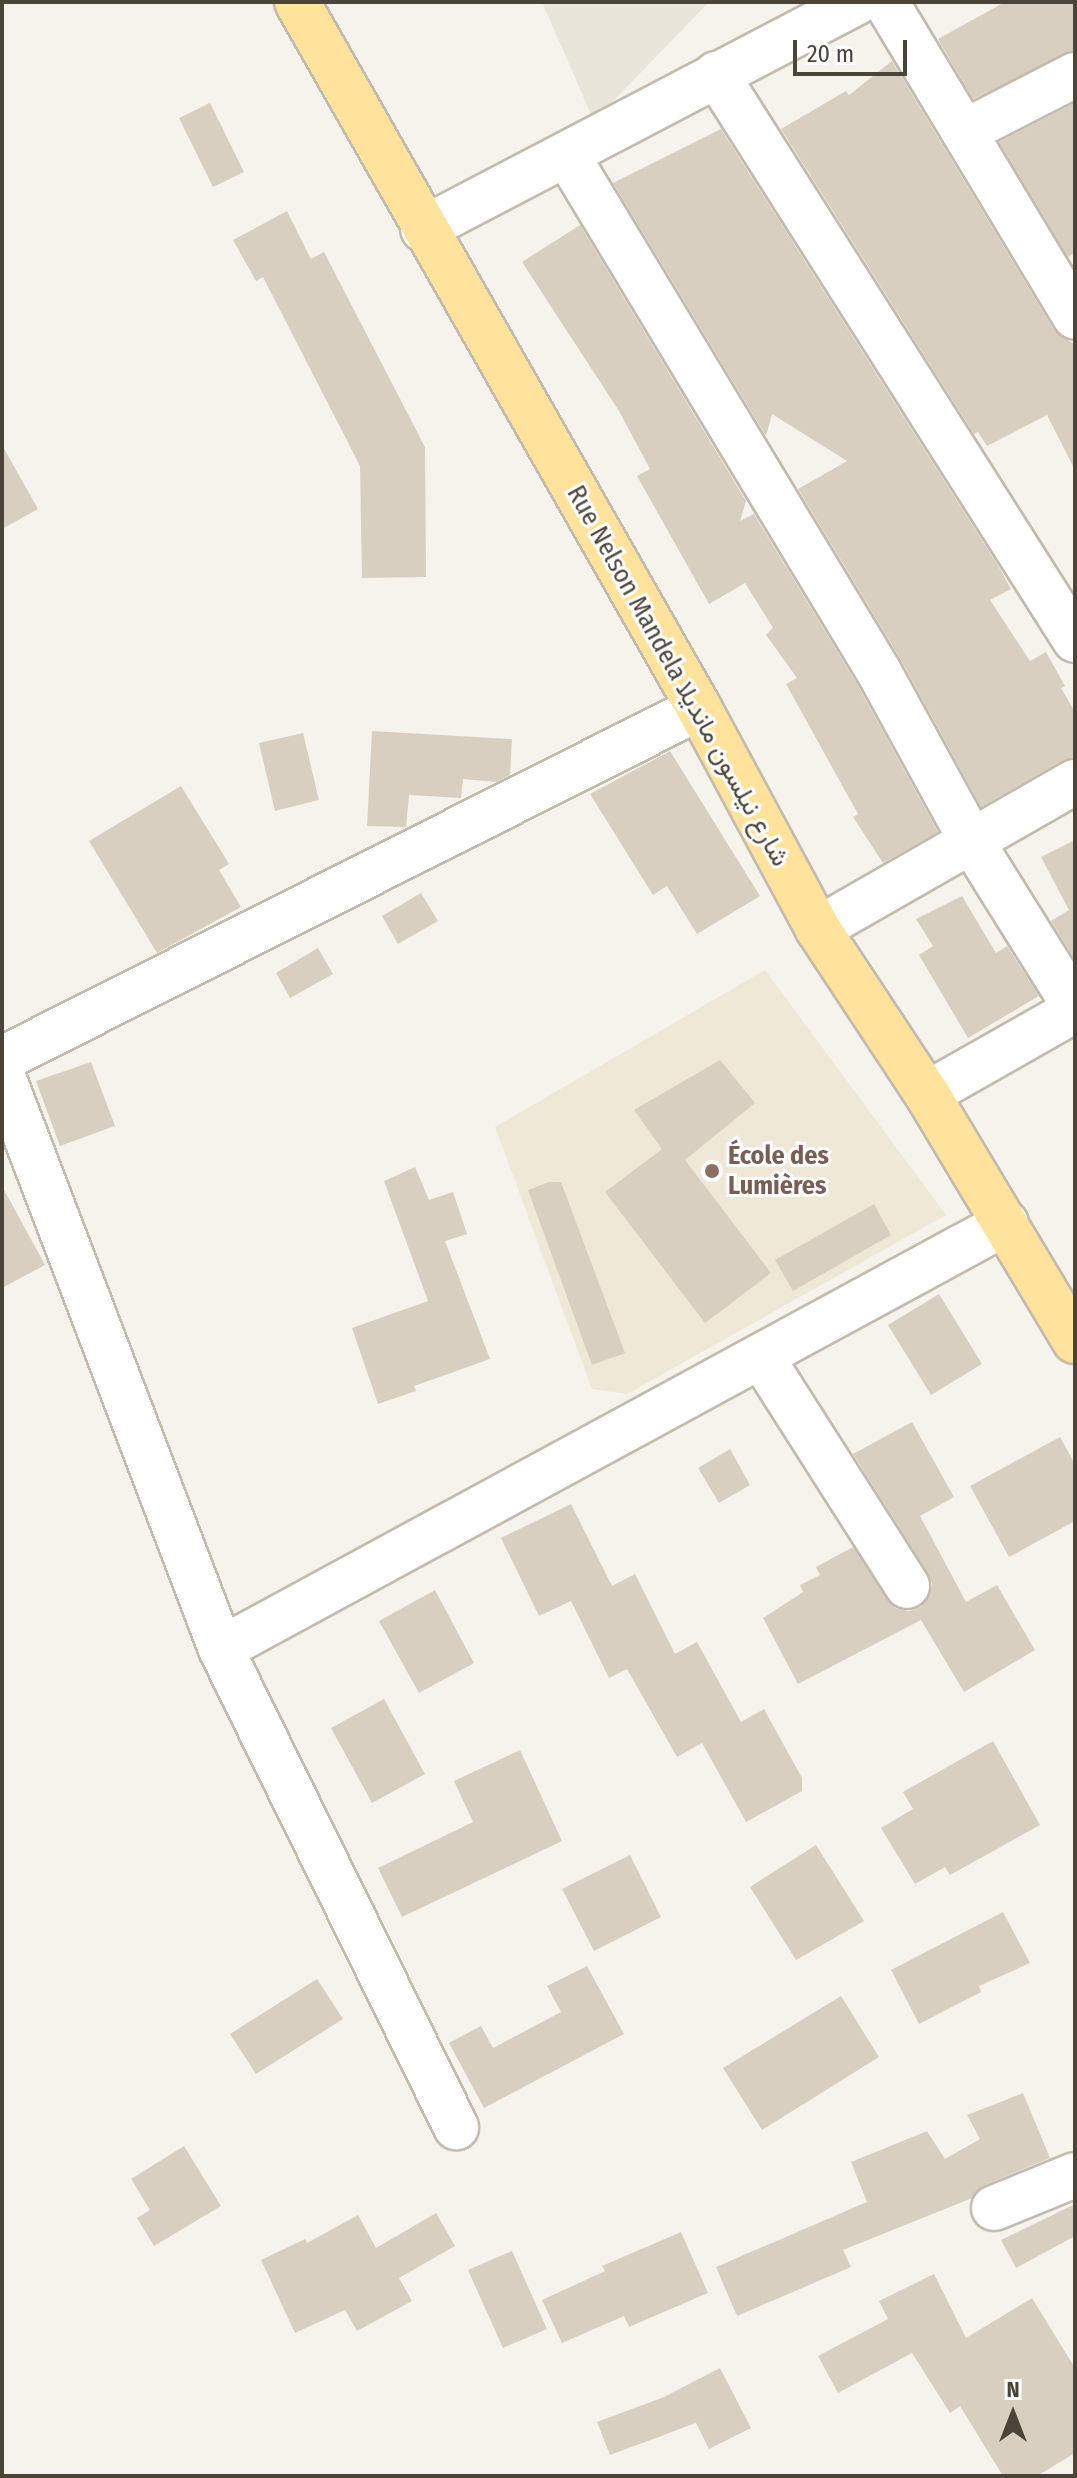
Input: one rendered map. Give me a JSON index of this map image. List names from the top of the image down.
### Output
{
  "streets": {
    "main road": ["Rue Nelson Mandela شارع نيلسون مانديلا"]
  },
  "places": ["École des Lumières"],
  "scale_bar": "20 m",
  "north": "top"
}
